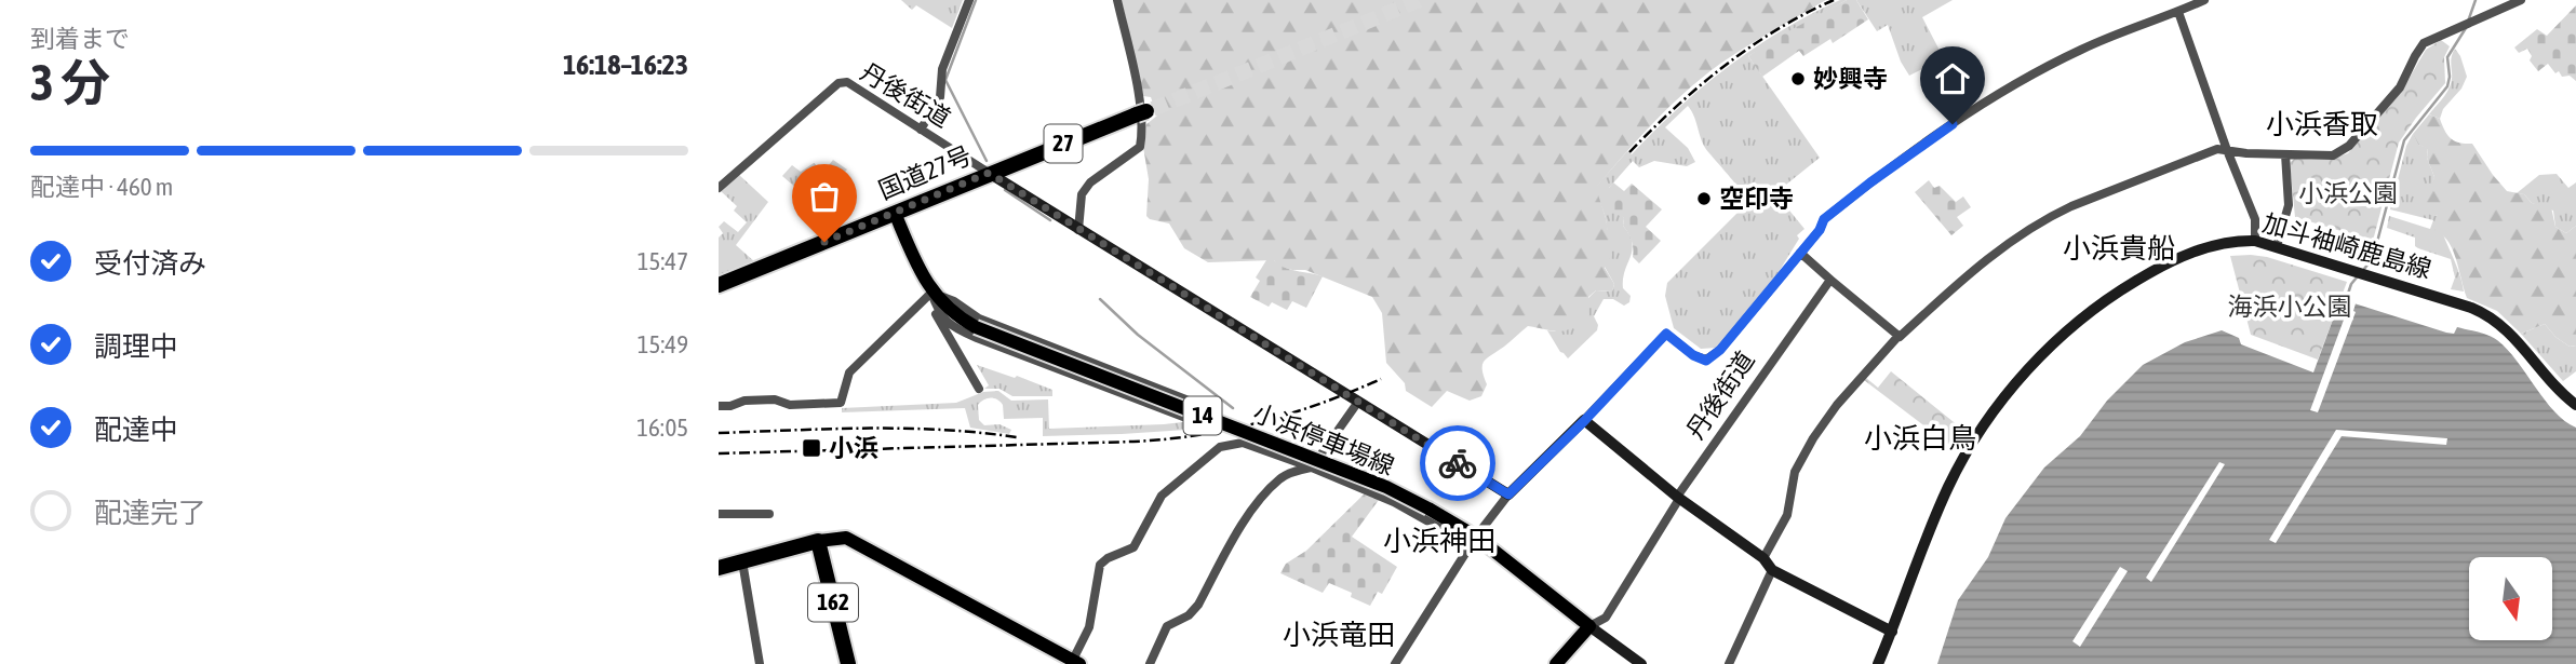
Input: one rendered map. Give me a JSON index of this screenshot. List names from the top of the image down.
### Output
{
  "streets": {
    "highway": ["27", "国道27号", "162"],
    "main road": ["14", "小浜停車場線"],
    "street": ["丹後街道", "加斗袖崎鹿島線"]
  },
  "crossings": [
    ["丹後街道", "国道27号"],
    ["丹後街道", "小浜停車場線"],
    ["国道27号", "小浜停車場線"]
  ],
  "districts": [
    "小浜香取",
    "小浜貴船",
    "小浜白鳥",
    "小浜神田",
    "小浜竜田"
  ],
  "parks": ["小浜公園", "海浜小公園"],
  "places": {
    "other": ["妙興寺", "空印寺"],
    "transit": ["小浜"]
  },
  "north": "bottom",
  "page": {
    "heading": ["3 分", "到着まで", "16:18–16:23"],
    "bar": "配達中 · 460 m",
    "list": [
      ["受付済み", "15:47"],
      ["調理中", "15:49"],
      ["配達中", "16:05"],
      "配達完了"
    ]
  }
}
